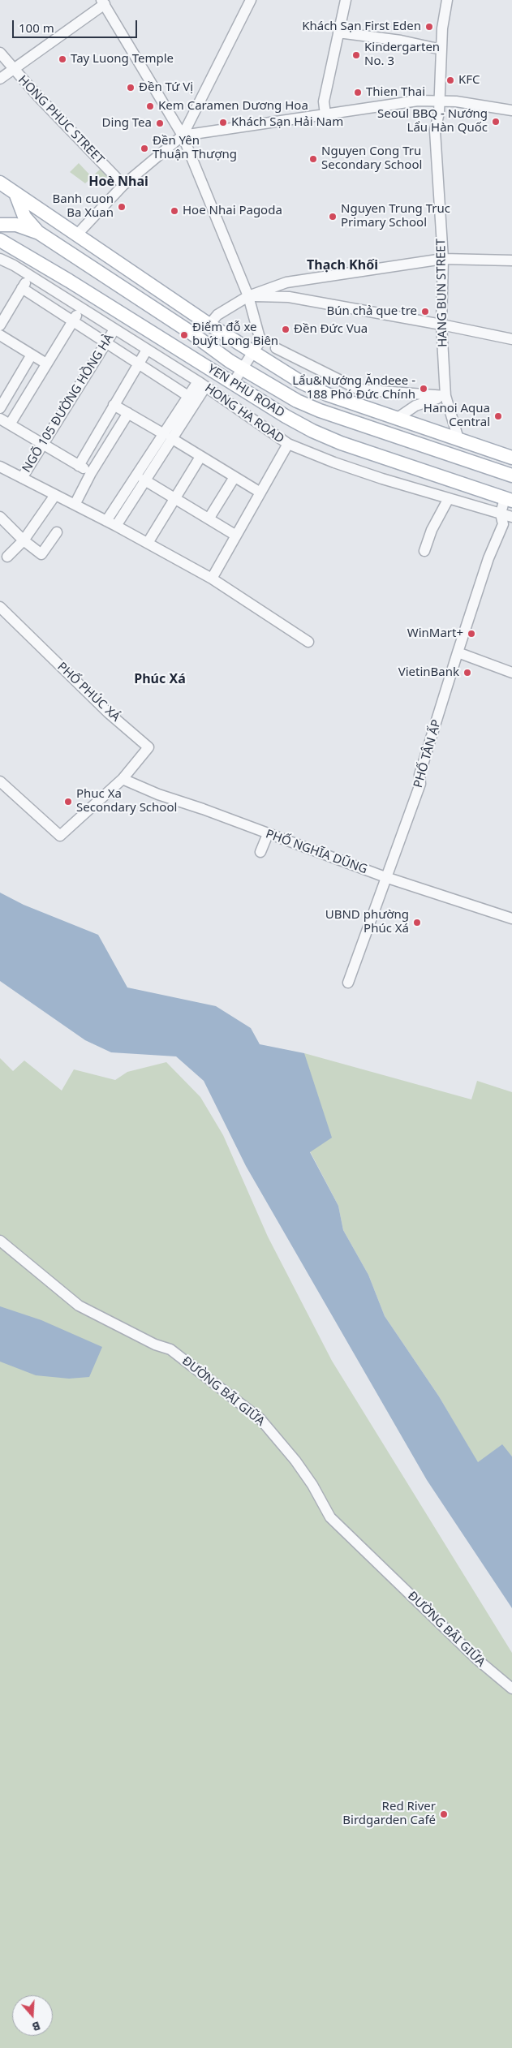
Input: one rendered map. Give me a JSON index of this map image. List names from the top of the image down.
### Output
{
  "streets": {
    "main road": ["YEN PHU ROAD"],
    "street": [
      "HONG PHUC STREET",
      "HANG BUN STREET",
      "NGÕ 105 ĐƯỜNG HỒNG HÀ",
      "HONG HA ROAD",
      "PHỐ PHÚC XÁ",
      "PHỐ TÂN ẤP",
      "PHỐ NGHĨA DŨNG",
      "ĐƯỜNG BÃI GIỮA"
    ]
  },
  "crossings": [
    ["NGÕ 105 ĐƯỜNG HỒNG HÀ", "HONG HA ROAD"],
    ["PHỐ PHÚC XÁ", "PHỐ NGHĨA DŨNG"],
    ["PHỐ TÂN ẤP", "PHỐ NGHĨA DŨNG"]
  ],
  "districts": ["Hoè Nhai", "Thạch Khối", "Phúc Xá"],
  "places": [
    "Khách Sạn First Eden",
    "Kindergarten No. 3",
    "Tay Luong Temple",
    "KFC",
    "Đền Tứ Vị",
    "Thien Thai",
    "Kem Caramen Dương Hoa",
    "Seoul BBQ - Nướng Lẩu Hàn Quốc",
    "Khách Sạn Hải Nam",
    "Ding Tea",
    "Đền Yên Thuận Thượng",
    "Nguyen Cong Tru Secondary School",
    "Banh cuon Ba Xuan",
    "Hoe Nhai Pagoda",
    "Nguyen Trung Truc Primary School",
    "Bún chả que tre",
    "Đền Đức Vua",
    "Điểm đỗ xe buýt Long Biên",
    "Lẩu&Nướng Ăndeee - 188 Phó Đức Chính",
    "Hanoi Aqua Central",
    "WinMart+",
    "VietinBank",
    "Phuc Xa Secondary School",
    "UBND phường Phúc Xá",
    "Red River Birdgarden Café"
  ],
  "scale_bar": "100 m",
  "north": "bottom"
}
